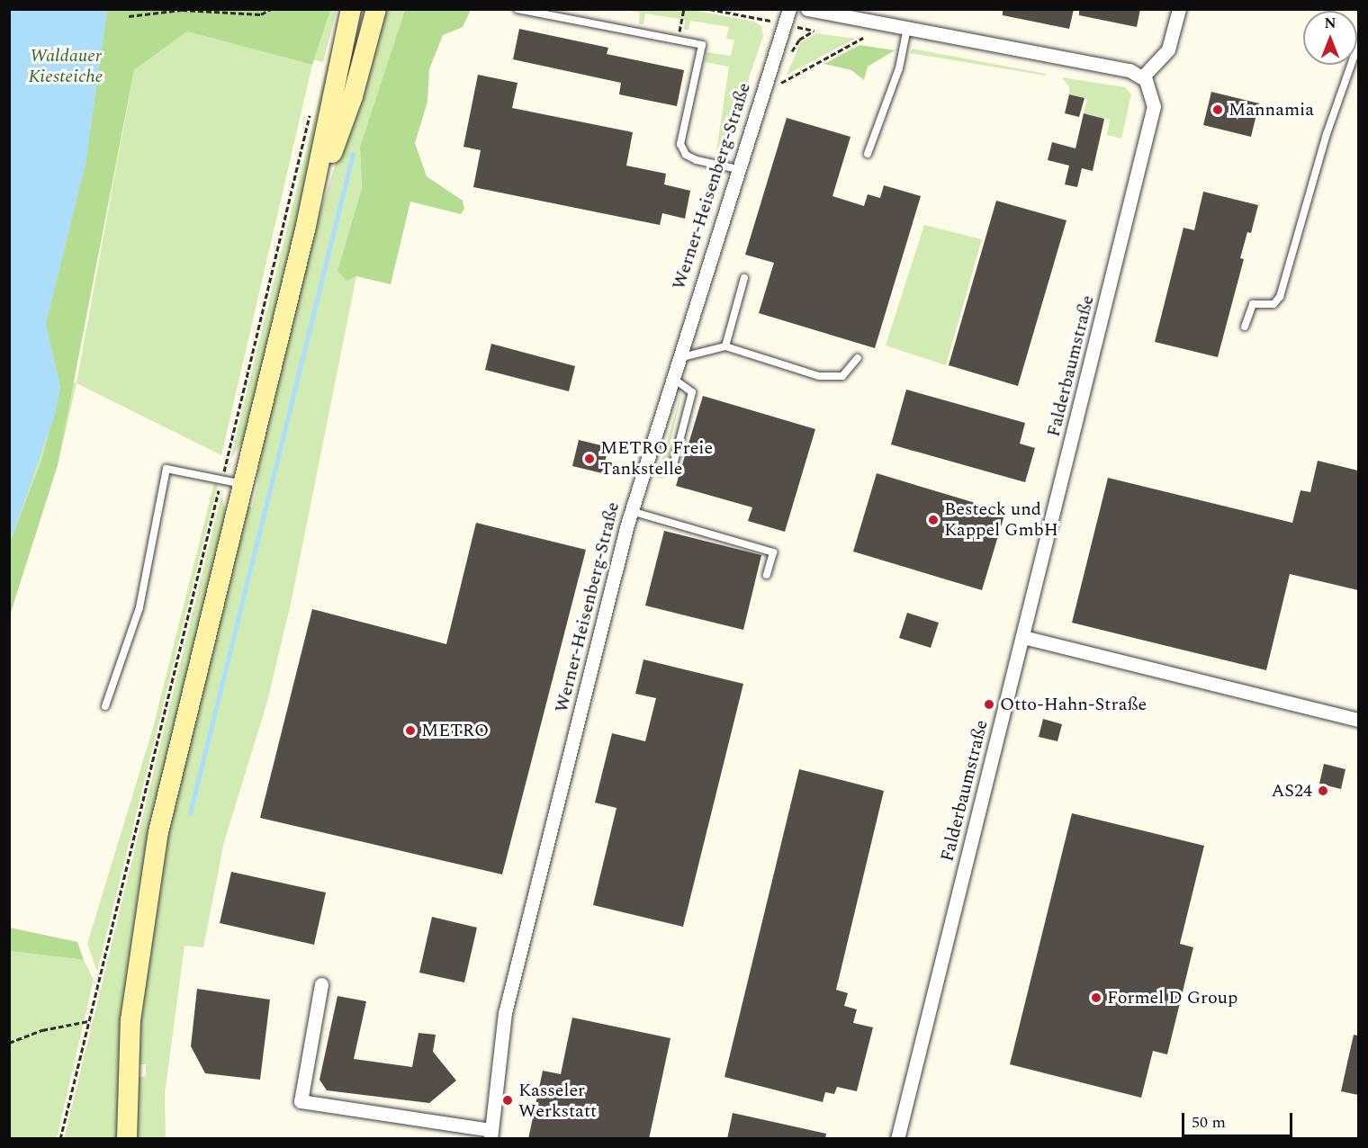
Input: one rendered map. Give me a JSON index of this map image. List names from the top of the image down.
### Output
{
  "streets": {
    "street": ["Werner-Heisenberg-Straße", "Falderbaumstraße"]
  },
  "parks": ["Waldauer Kiesteiche"],
  "places": [
    "Mannamia",
    "METRO Freie Tankstelle",
    "Besteck und Kappel GmbH",
    "Otto-Hahn-Straße",
    "METRO",
    "AS24",
    "Formel D Group",
    "Kasseler Werkstatt"
  ],
  "scale_bar": "50 m",
  "north": "top"
}
